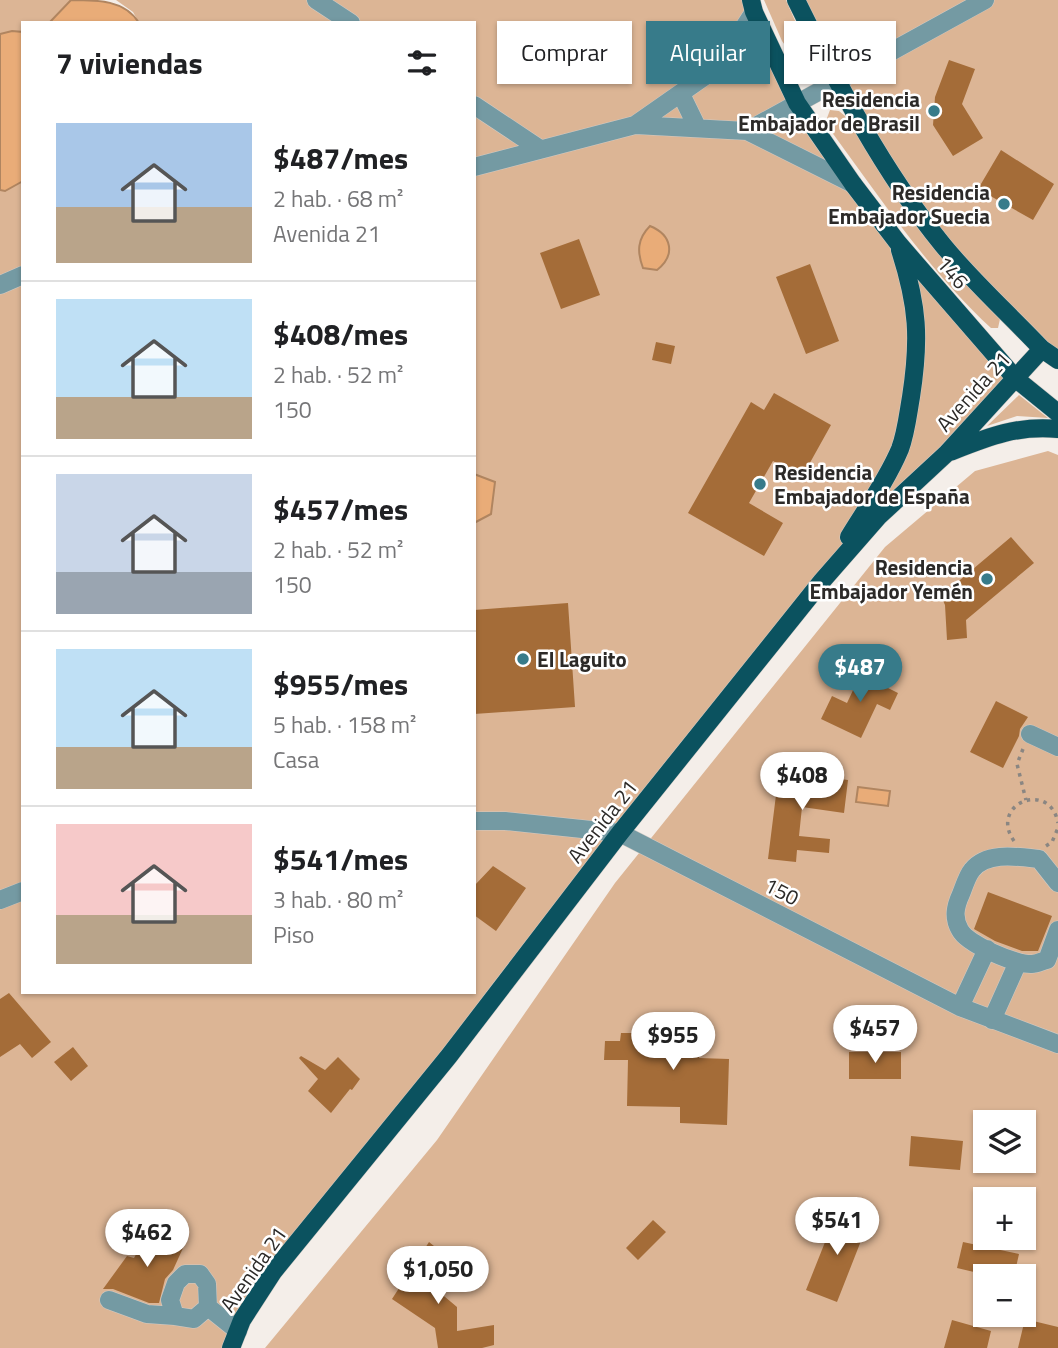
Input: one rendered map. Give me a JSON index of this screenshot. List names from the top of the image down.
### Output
{
  "streets": {
    "main road": ["146", "Avenida 21"],
    "street": ["150"]
  },
  "crossings": [
    ["146", "Avenida 21"],
    ["Avenida 21", "150"]
  ],
  "places": [
    "Residencia Embajador de Brasil",
    "Residencia Embajador Suecia",
    "Residencia Embajador de España",
    "Residencia Embajador Yemén",
    "El Laguito"
  ],
  "page": {
    "chip": ["Comprar", "Alquilar", "Filtros"],
    "heading": "7 viviendas",
    "list": [
      {
        "name": "$487/mes",
        "note": "2 hab. · 68 m² · Avenida 21"
      },
      {
        "name": "$408/mes",
        "note": "2 hab. · 52 m² · 150"
      },
      {
        "name": "$457/mes",
        "note": "2 hab. · 52 m² · 150"
      },
      {
        "name": "$955/mes",
        "note": "5 hab. · 158 m² · Casa"
      },
      {
        "name": "$541/mes",
        "note": "3 hab. · 80 m² · Piso"
      }
    ],
    "price": [
      "$487",
      "$408",
      "$457",
      "$955",
      "$541",
      "$462",
      "$1,050"
    ],
    "map_buttons": ["+", "−"]
  }
}
